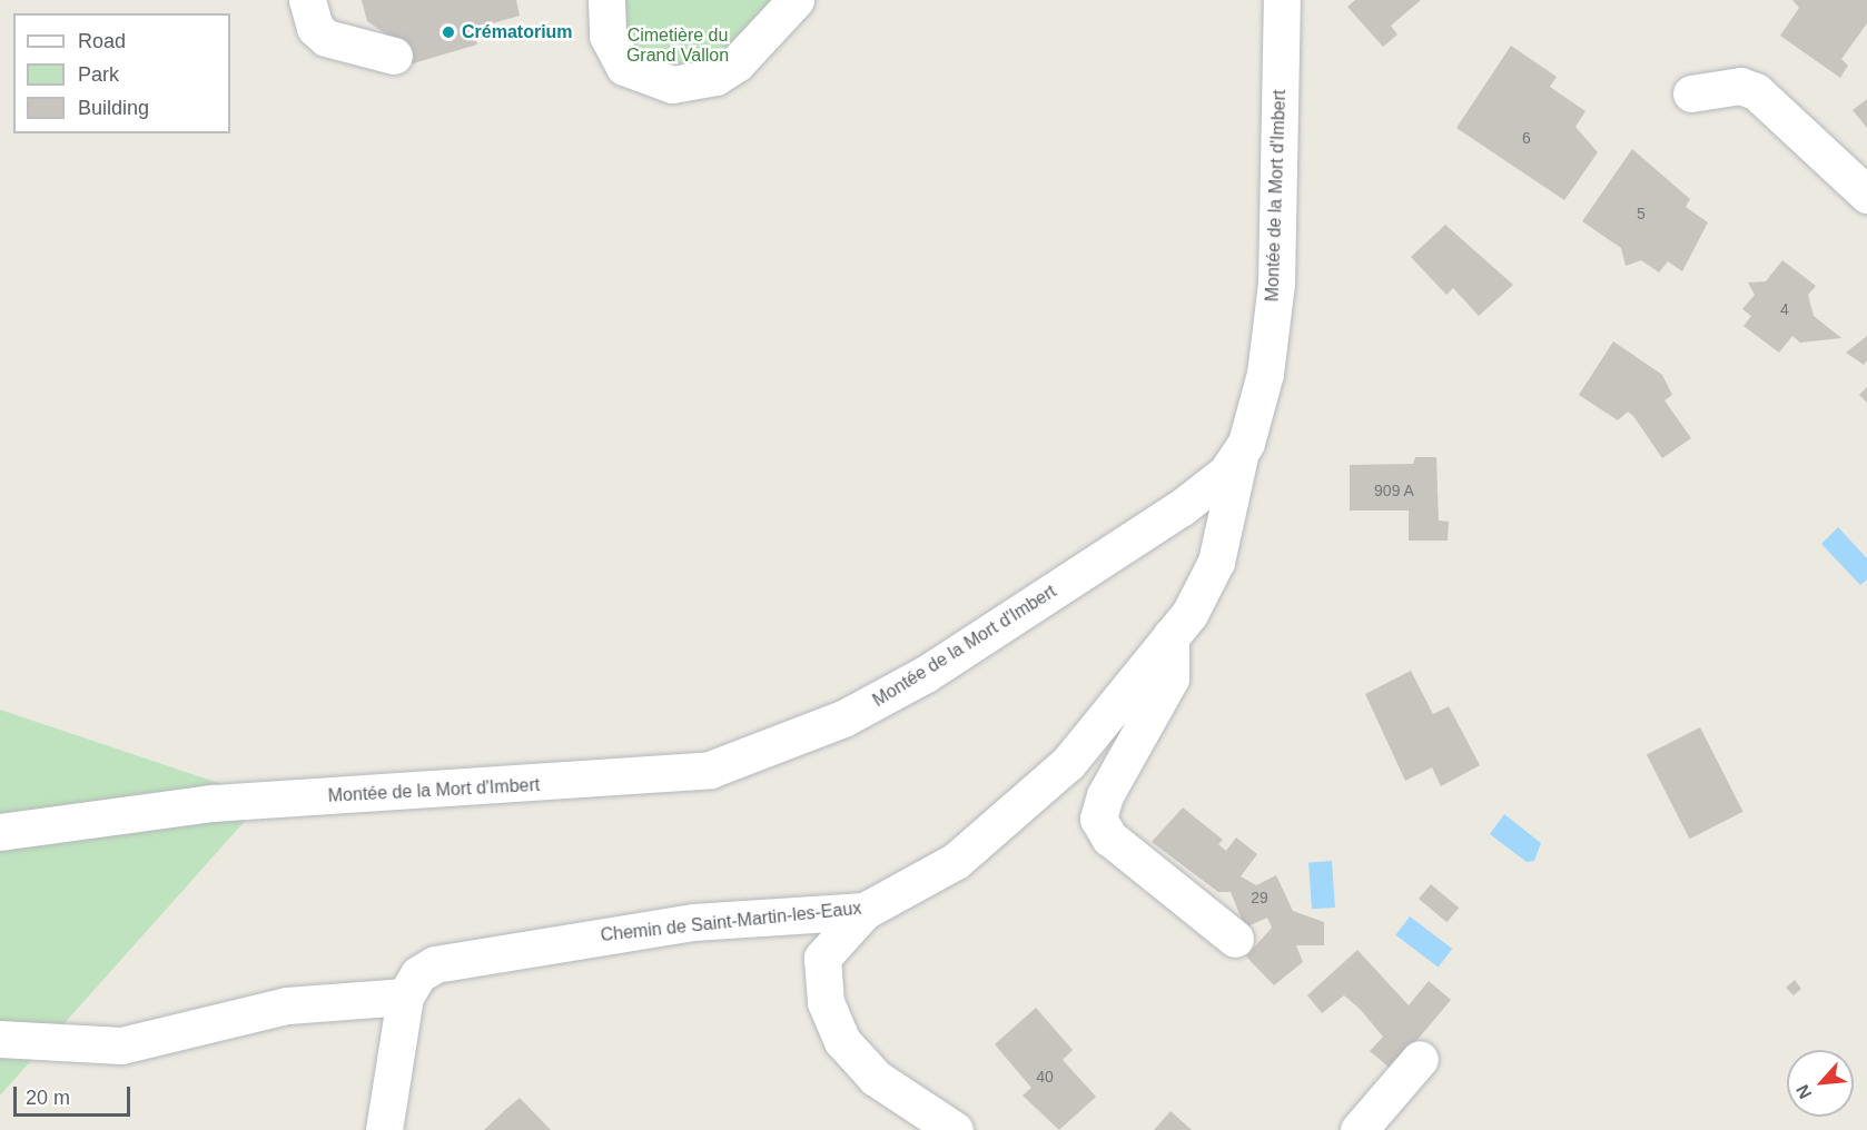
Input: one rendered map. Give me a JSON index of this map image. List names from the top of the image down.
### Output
{
  "streets": {
    "street": ["Montée de la Mort d'Imbert", "Chemin de Saint-Martin-les-Eaux"]
  },
  "crossings": [
    ["Montée de la Mort d'Imbert", "Chemin de Saint-Martin-les-Eaux"]
  ],
  "parks": ["Cimetière du Grand Vallon"],
  "places": ["Crématorium"],
  "house_numbers": [
    "6",
    "5",
    "4",
    "909 A",
    "29",
    "40"
  ],
  "legend": ["Road", "Park", "Building"],
  "scale_bar": "20 m",
  "north": "bottom left"
}
